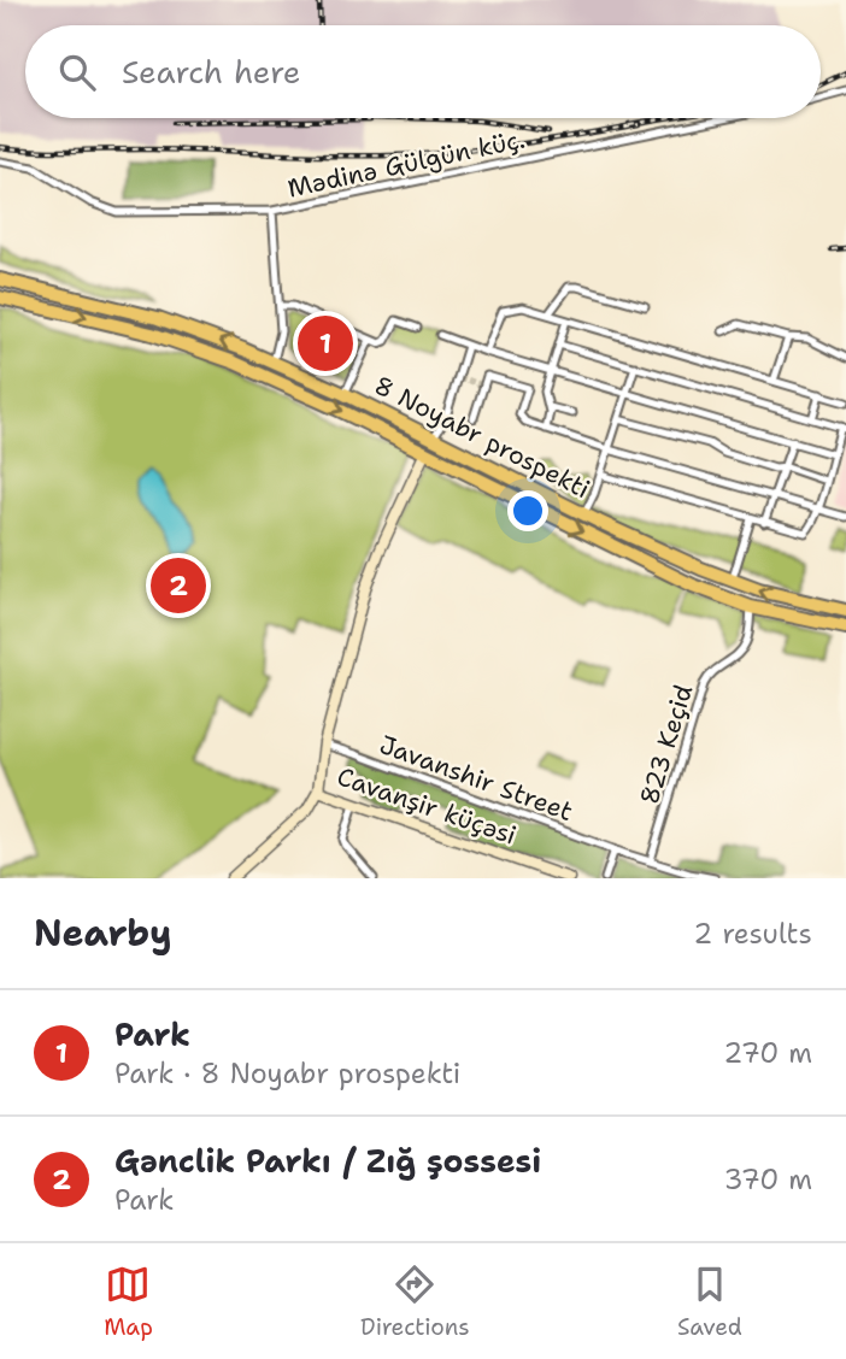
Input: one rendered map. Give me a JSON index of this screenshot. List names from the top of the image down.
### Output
{
  "streets": {
    "highway": ["8 Noyabr prospekti"],
    "main road": ["Cavanşir küçəsi"],
    "street": ["Mədinə Gülgün küç.", "823 Keçid", "Javanshir Street"]
  },
  "crossings": [
    ["8 Noyabr prospekti", "823 Keçid"]
  ],
  "page": {
    "search": "Search here",
    "pins": ["1", "2"],
    "heading": ["Nearby", "2 results"],
    "list": [
      {
        "mark": "1",
        "name": "Park",
        "note": "Park · 8 Noyabr prospekti",
        "value": "270 m"
      },
      {
        "mark": "2",
        "name": "Gənclik Parkı / Zığ şossesi",
        "note": "Park",
        "value": "370 m"
      }
    ],
    "nav": ["Map", "Directions", "Saved"]
  }
}
